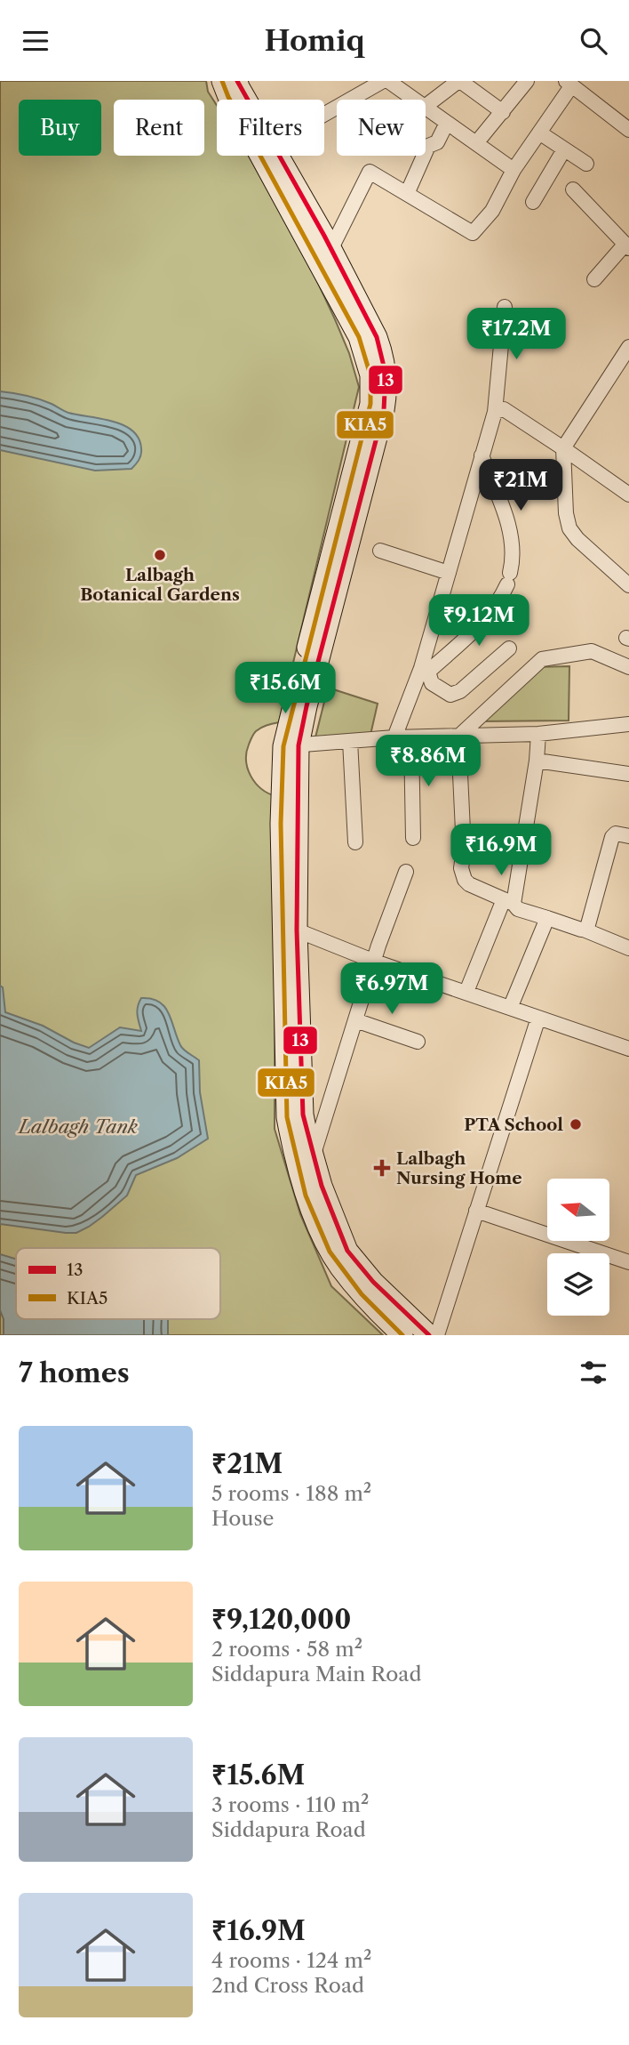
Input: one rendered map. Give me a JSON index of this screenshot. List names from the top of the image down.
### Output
{
  "water": ["Lalbagh Tank"],
  "places": {
    "other": ["Lalbagh Botanical Gardens", "PTA School"],
    "health": ["Lalbagh Nursing Home"]
  },
  "lines": ["transit line 13", "transit line KIA5"],
  "legend": ["13", "KIA5"],
  "north": "left",
  "page": {
    "header": "Homiq",
    "chip": [
      "Buy",
      "Rent",
      "Filters",
      "New"
    ],
    "price": [
      "₹17.2M",
      "₹21M",
      "₹9.12M",
      "₹15.6M",
      "₹8.86M",
      "₹16.9M",
      "₹6.97M"
    ],
    "heading": "7 homes",
    "list": [
      {
        "name": "₹21M",
        "note": "5 rooms · 188 m² · House"
      },
      {
        "name": "₹9,120,000",
        "note": "2 rooms · 58 m² · Siddapura Main Road"
      },
      {
        "name": "₹15.6M",
        "note": "3 rooms · 110 m² · Siddapura Road"
      },
      {
        "name": "₹16.9M",
        "note": "4 rooms · 124 m² · 2nd Cross Road"
      }
    ]
  }
}
